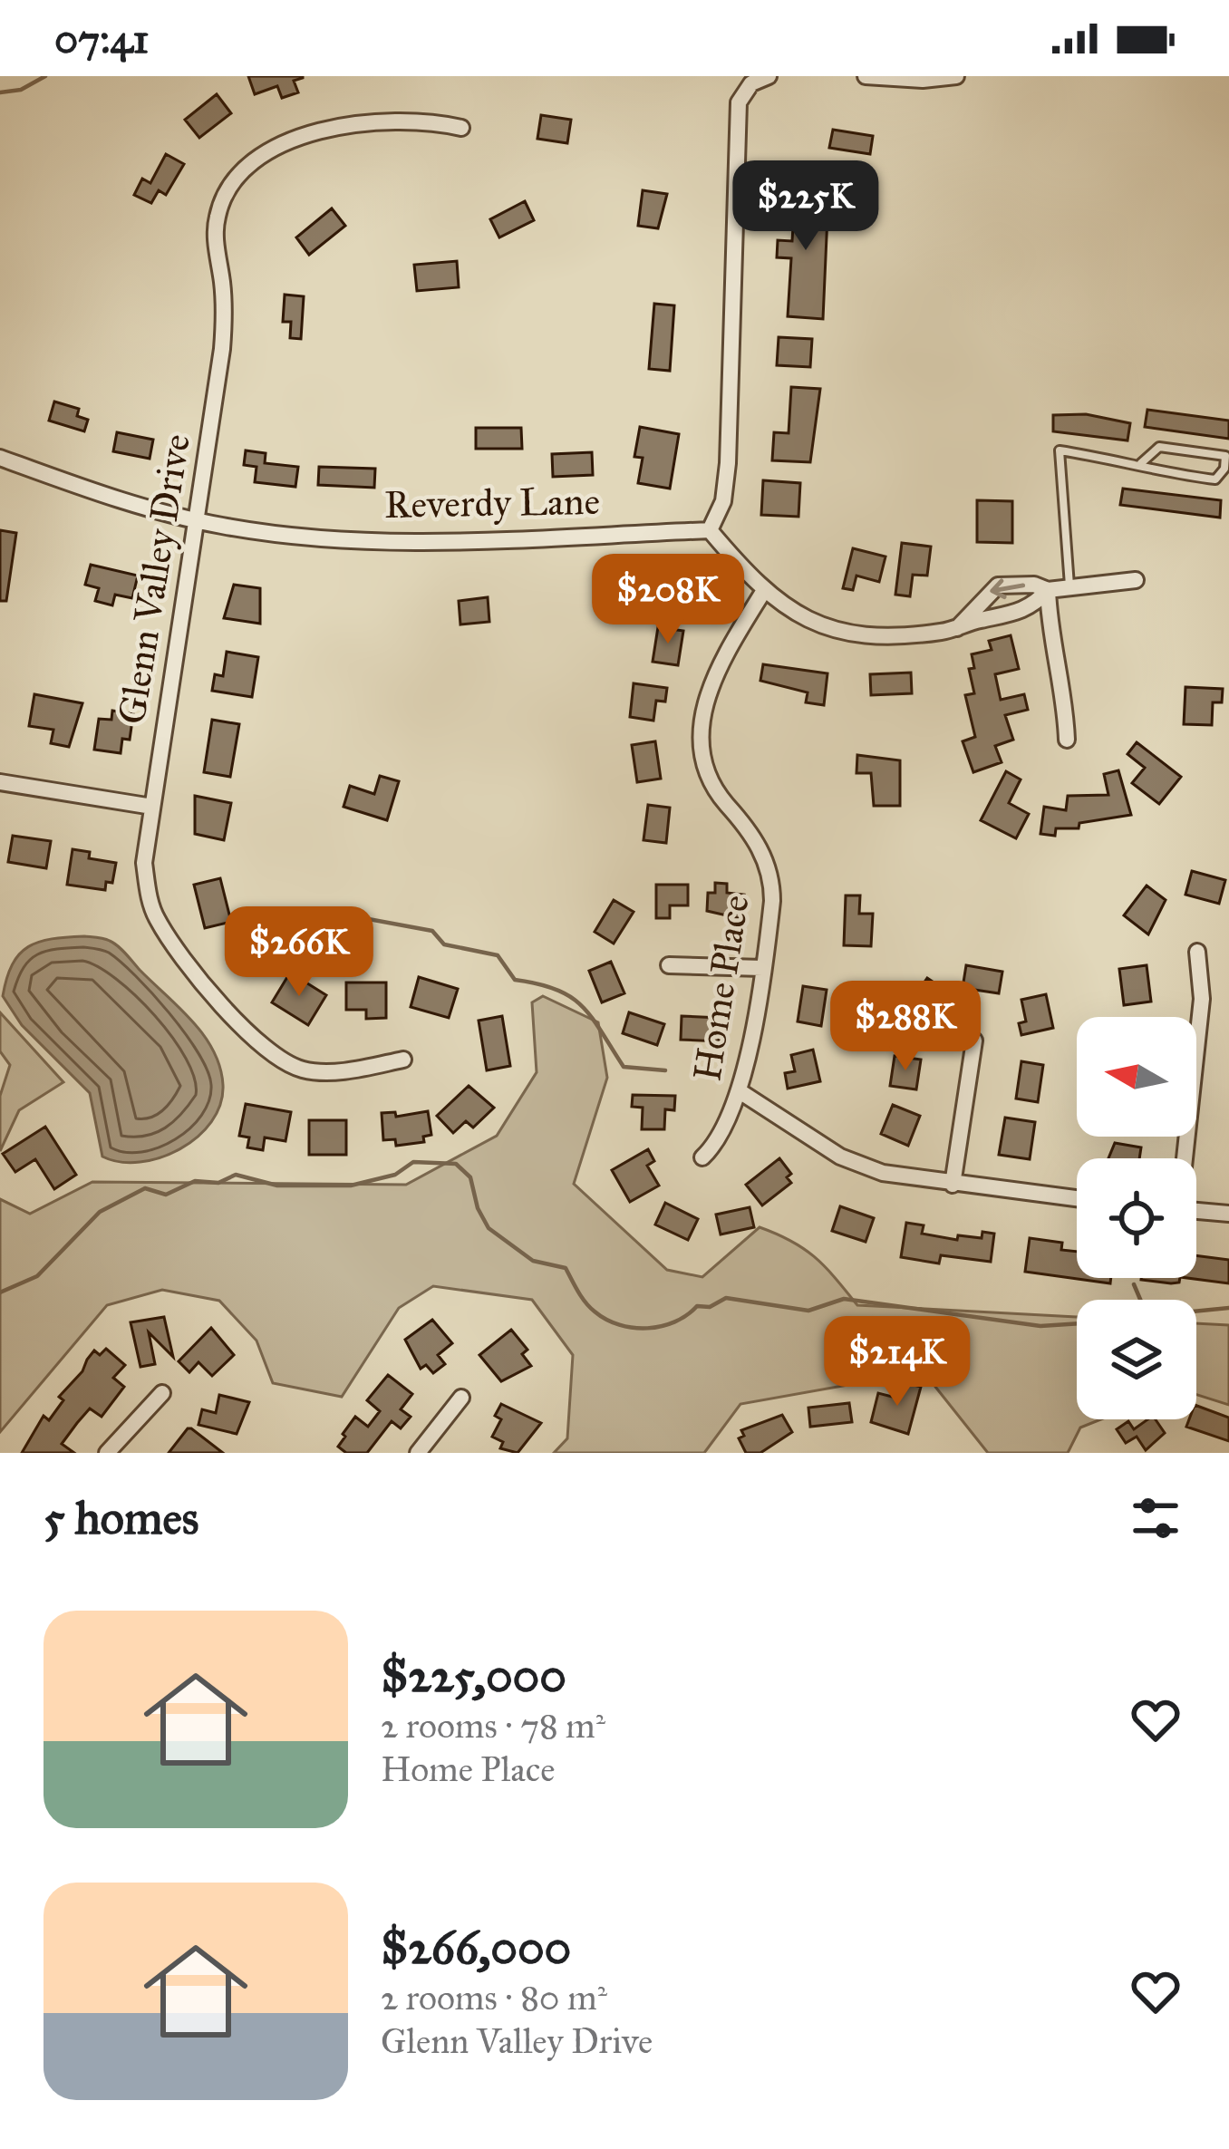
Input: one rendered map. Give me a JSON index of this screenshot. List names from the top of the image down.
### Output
{
  "streets": {
    "street": ["Reverdy Lane", "Glenn Valley Drive", "Home Place"]
  },
  "crossings": [
    ["Reverdy Lane", "Glenn Valley Drive"]
  ],
  "north": "left",
  "page": {
    "status": "07:41",
    "price": [
      "$225K",
      "$208K",
      "$266K",
      "$288K",
      "$214K"
    ],
    "heading": "5 homes",
    "list": [
      {
        "name": "$225,000",
        "note": "2 rooms · 78 m² · Home Place"
      },
      {
        "name": "$266,000",
        "note": "2 rooms · 80 m² · Glenn Valley Drive"
      }
    ]
  }
}
